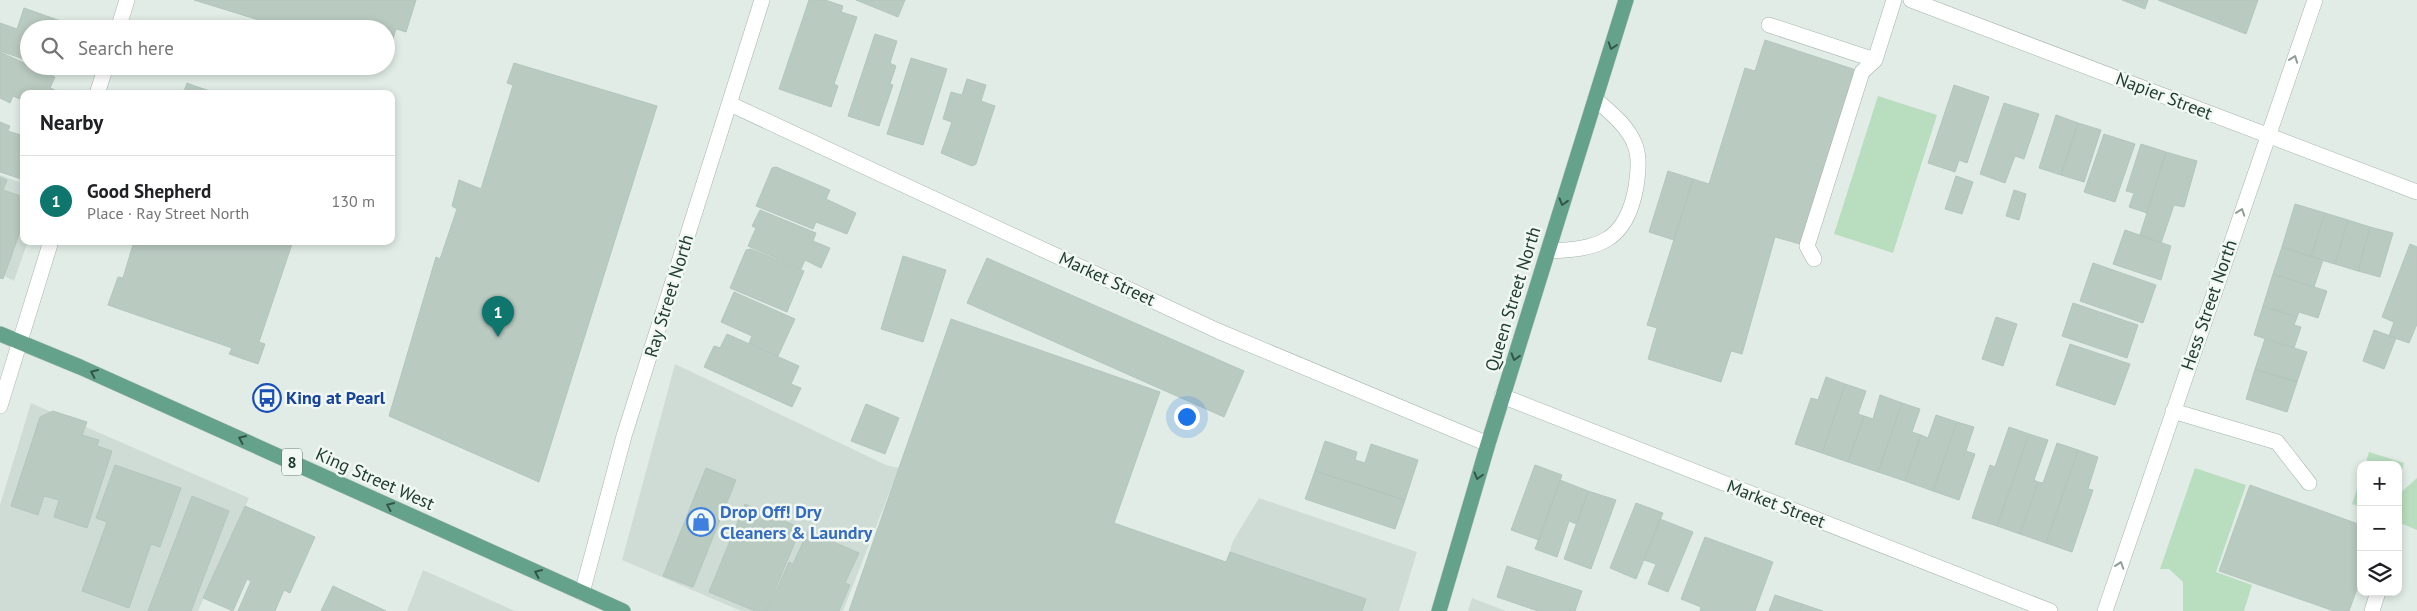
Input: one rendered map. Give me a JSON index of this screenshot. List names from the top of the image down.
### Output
{
  "streets": {
    "main road": ["Queen Street North", "8", "King Street West"],
    "street": [
      "Napier Street",
      "Market Street",
      "Ray Street North",
      "Hess Street North"
    ]
  },
  "crossings": [
    ["Napier Street", "Hess Street North"],
    ["Market Street", "Ray Street North"],
    ["Market Street", "Queen Street North"],
    ["Ray Street North", "King Street West"]
  ],
  "one_way": ["Queen Street North", "Hess Street North", "King Street West"],
  "places": {
    "bus stop": ["King at Pearl"],
    "shop": ["Drop Off! Dry Cleaners & Laundry"]
  },
  "page": {
    "search": "Search here",
    "heading": "Nearby",
    "list": [
      {
        "mark": "1",
        "name": "Good Shepherd",
        "note": "Place · Ray Street North",
        "value": "130 m"
      }
    ],
    "pins": "1",
    "map_buttons": ["+", "−"]
  }
}
